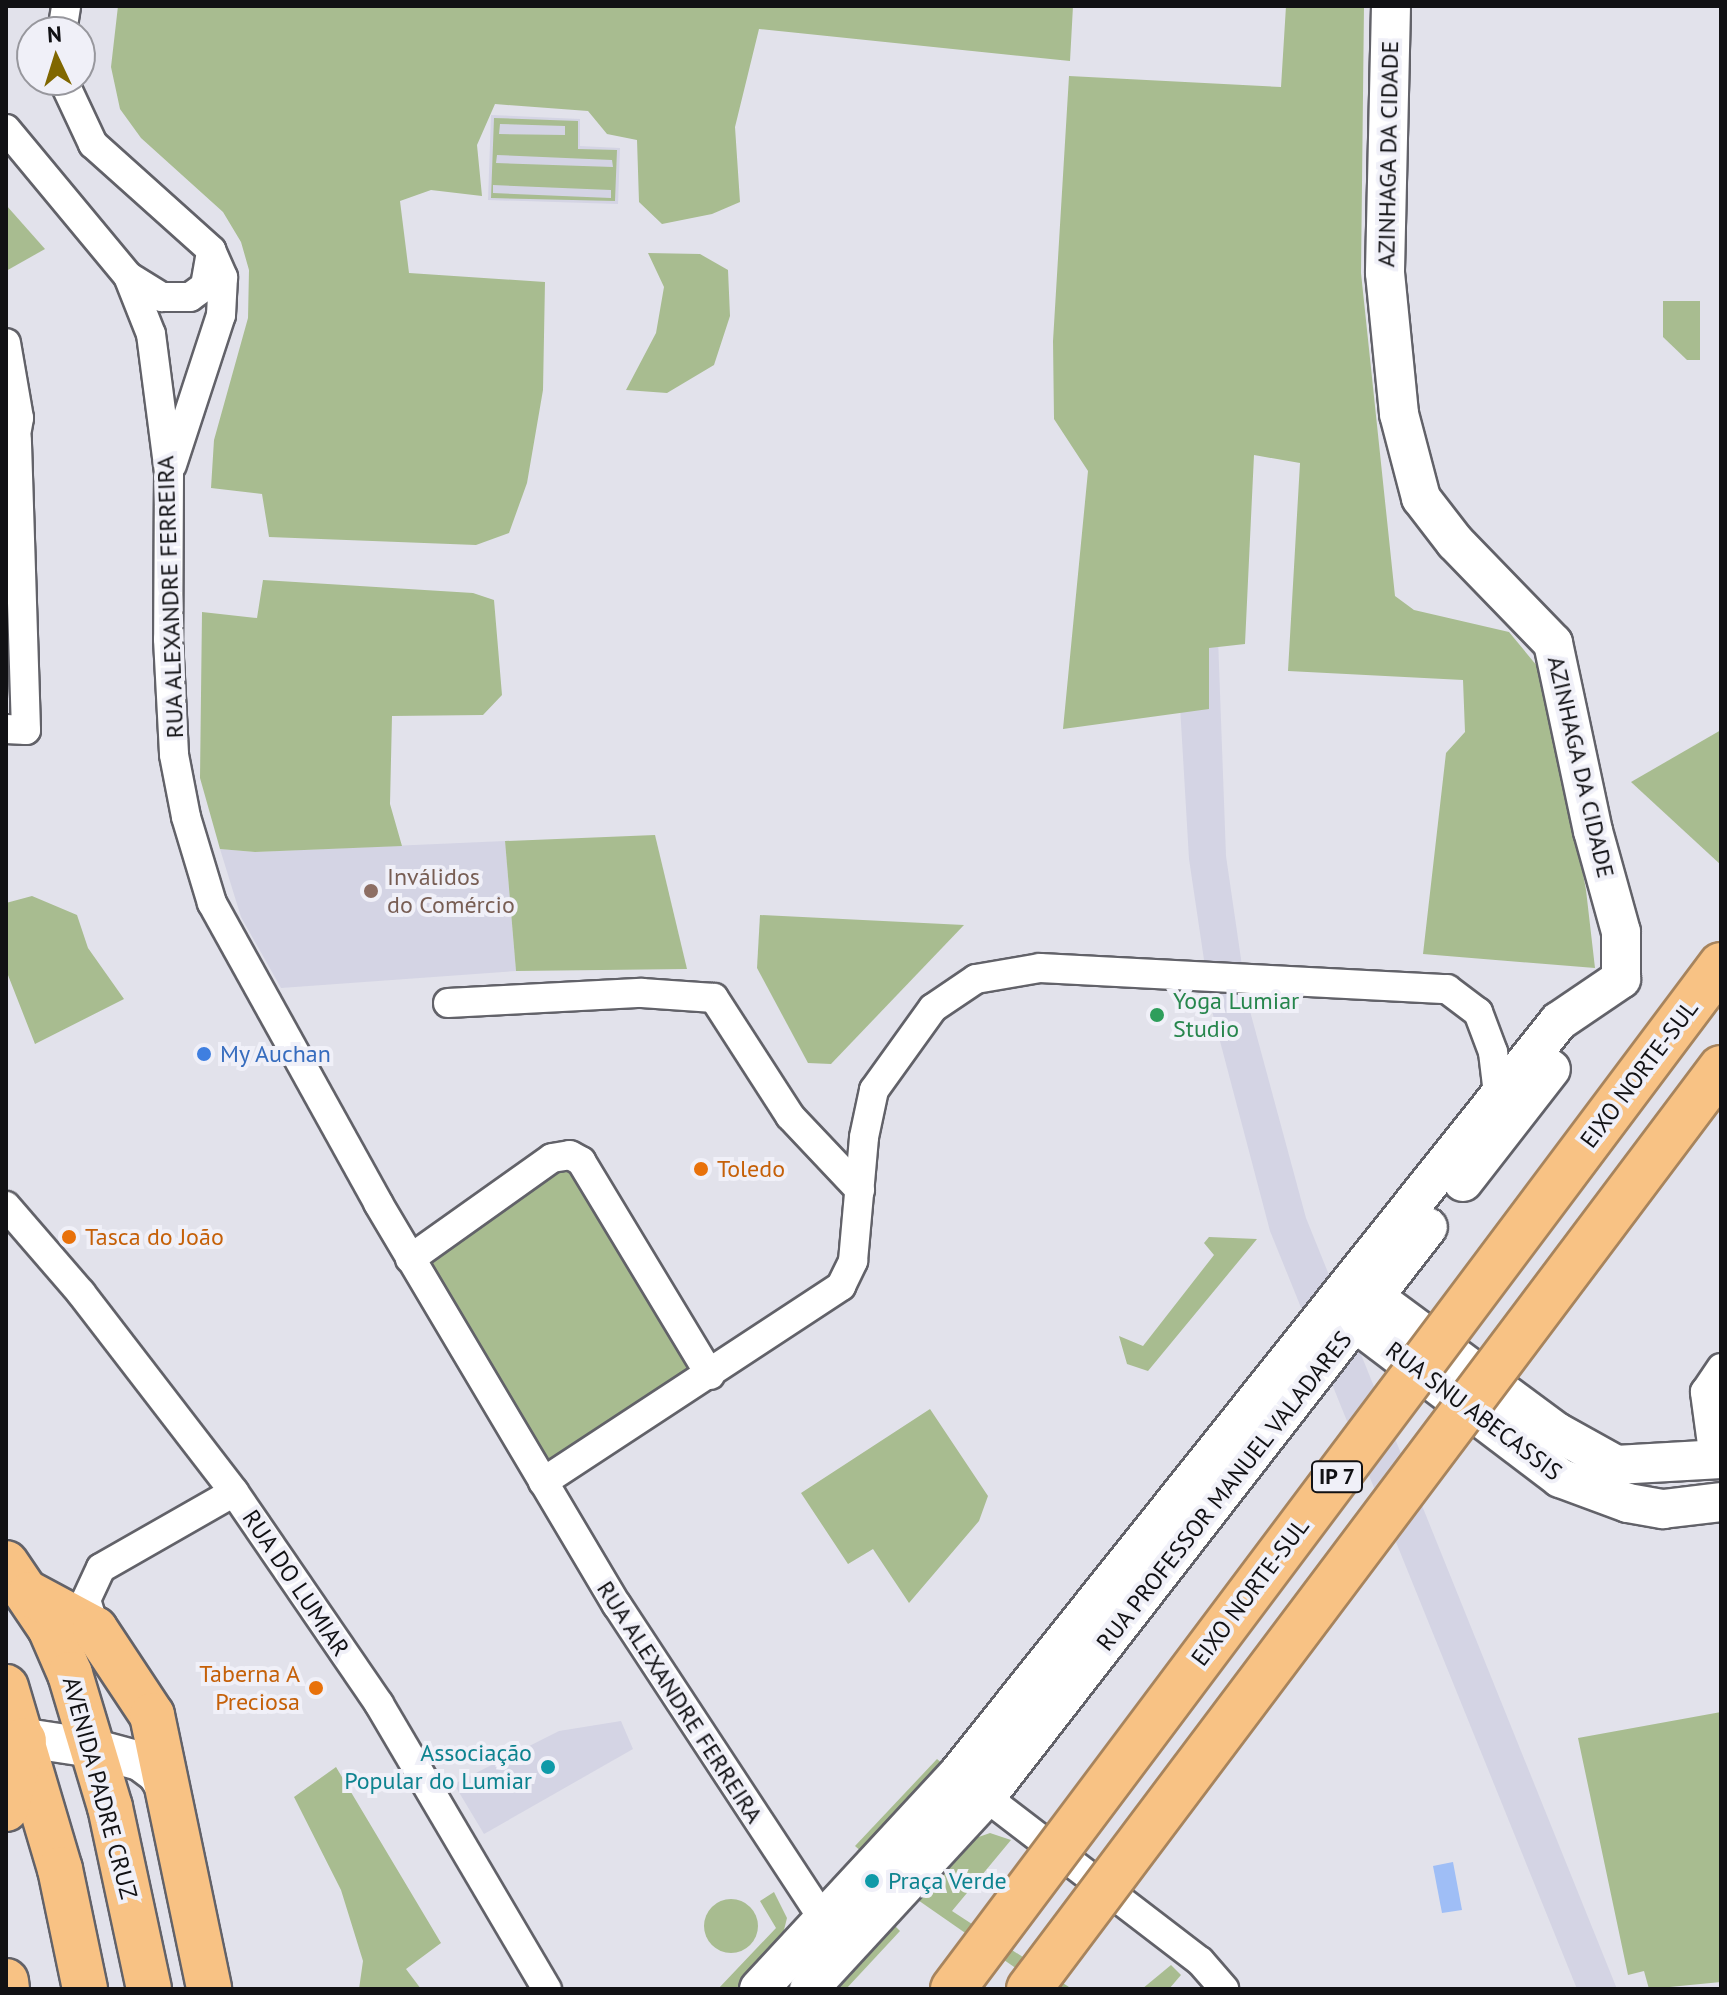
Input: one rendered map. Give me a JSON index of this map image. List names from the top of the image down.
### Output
{
  "streets": {
    "highway": ["EIXO NORTE-SUL", "IP 7", "AVENIDA PADRE CRUZ"],
    "street": [
      "AZINHAGA DA CIDADE",
      "RUA ALEXANDRE FERREIRA",
      "RUA SNU ABECASSIS",
      "RUA PROFESSOR MANUEL VALADARES",
      "RUA DO LUMIAR"
    ]
  },
  "crossings": [
    ["AZINHAGA DA CIDADE", "RUA PROFESSOR MANUEL VALADARES"],
    ["RUA ALEXANDRE FERREIRA", "RUA PROFESSOR MANUEL VALADARES"],
    ["RUA SNU ABECASSIS", "RUA PROFESSOR MANUEL VALADARES"]
  ],
  "places": [
    "Inválidos do Comércio",
    "Yoga Lumiar Studio",
    "My Auchan",
    "Toledo",
    "Tasca do João",
    "Taberna A Preciosa",
    "Associação Popular do Lumiar",
    "Praça Verde"
  ],
  "north": "top"
}
